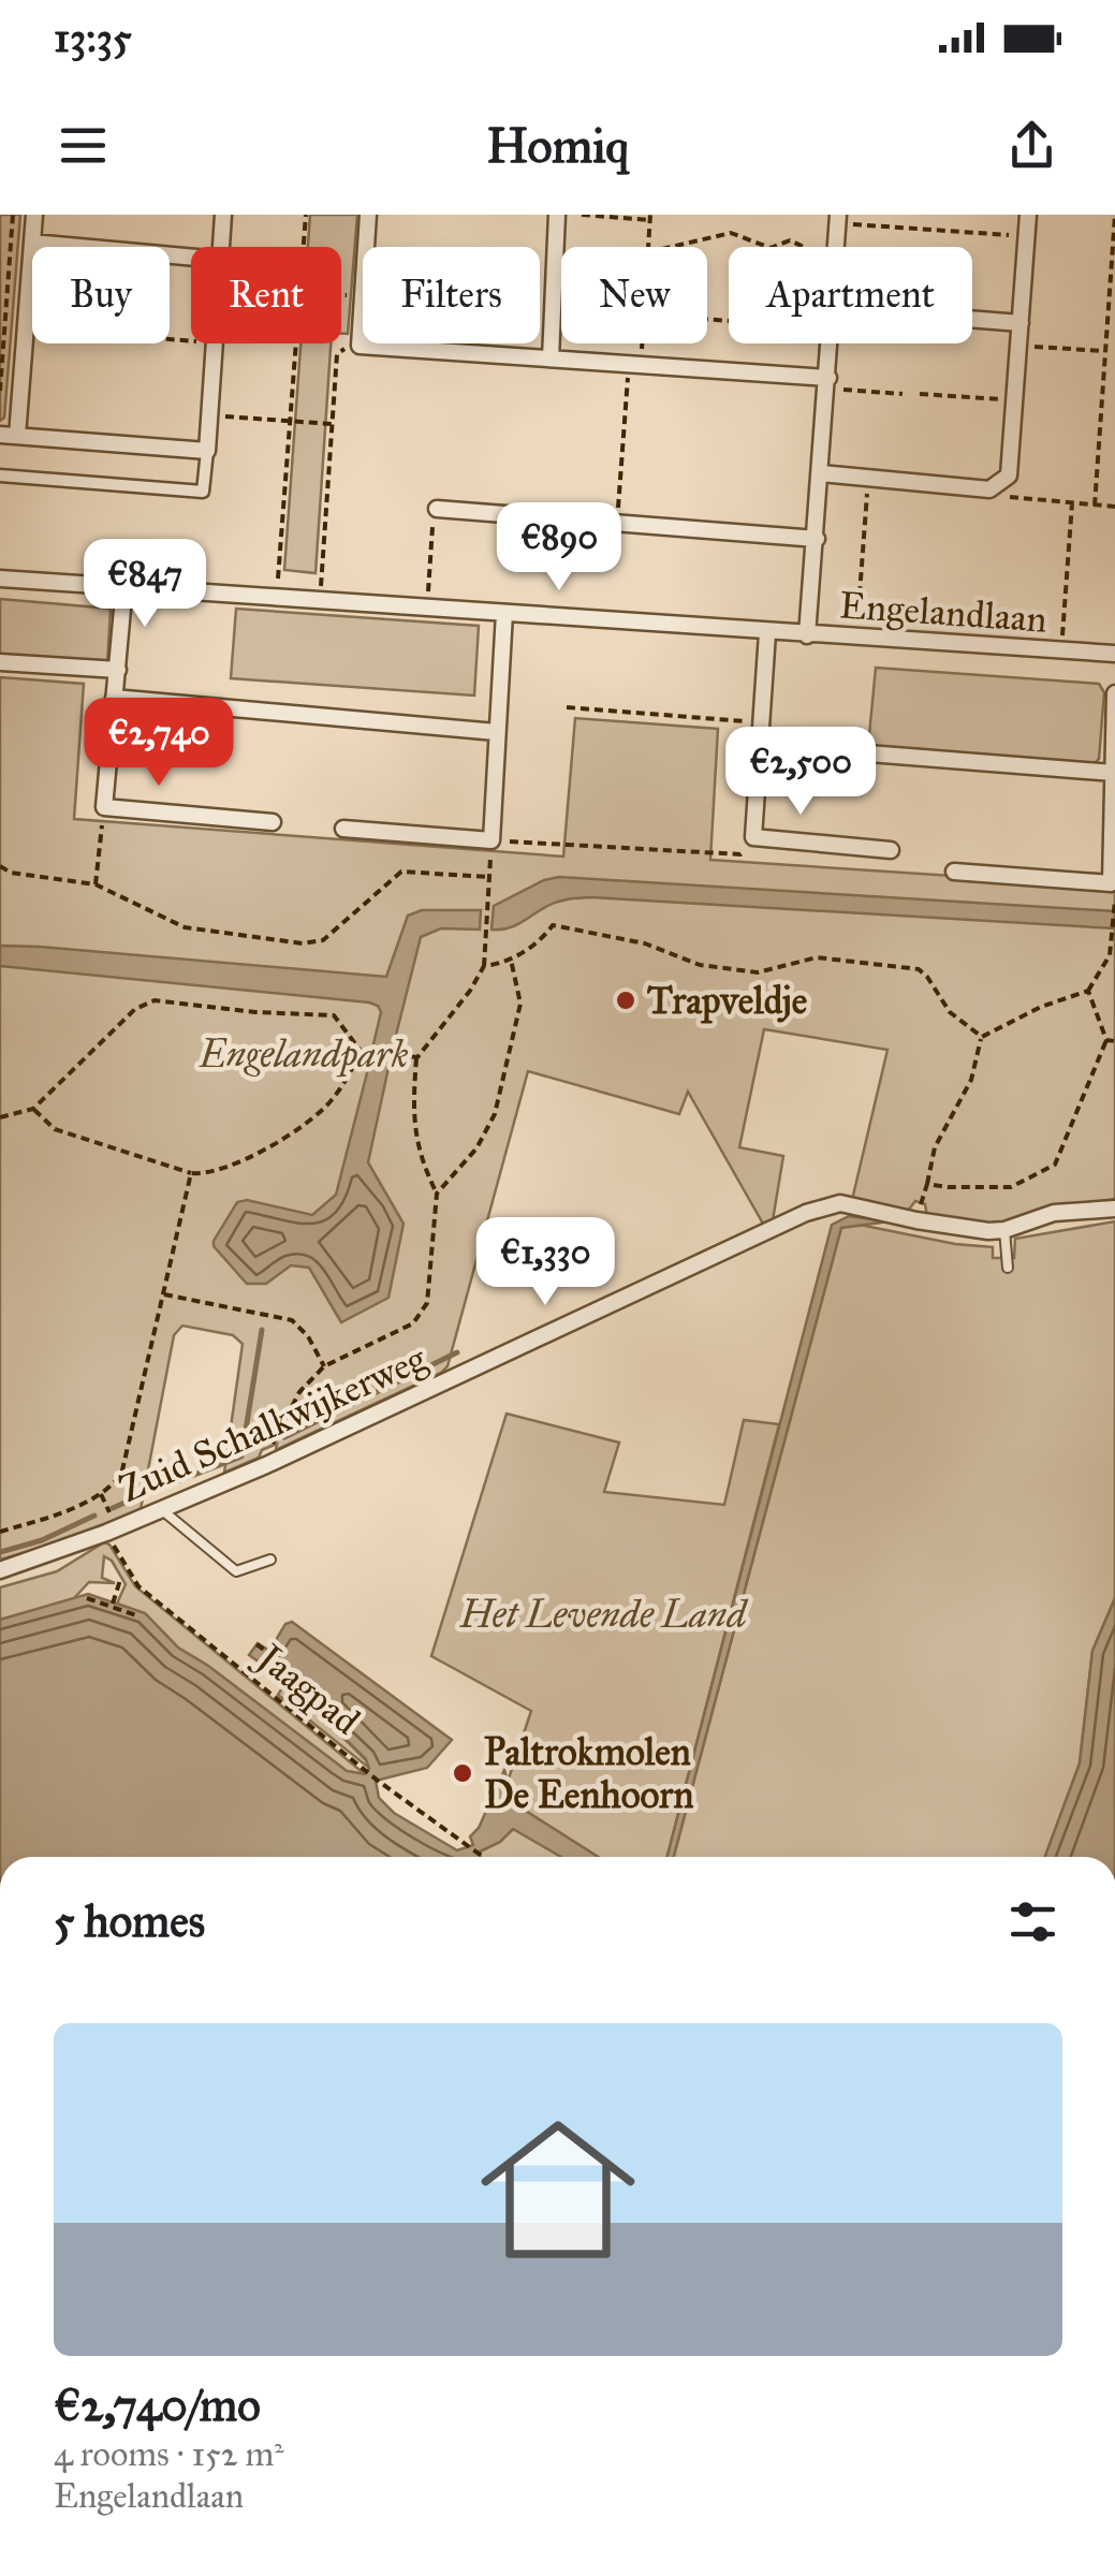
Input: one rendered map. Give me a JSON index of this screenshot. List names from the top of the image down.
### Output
{
  "streets": {
    "street": ["Engelandlaan", "Zuid Schalkwijkerweg"],
    "path": ["Jaagpad"]
  },
  "crossings": [
    ["Zuid Schalkwijkerweg", "Jaagpad"]
  ],
  "parks": ["Engelandpark", "Het Levende Land"],
  "places": ["Trapveldje", "Paltrokmolen De Eenhoorn"],
  "page": {
    "status": "13:35",
    "header": "Homiq",
    "chip": [
      "Buy",
      "Rent",
      "Filters",
      "New",
      "Apartment"
    ],
    "price": [
      "€890",
      "€847",
      "€2,740",
      "€2,500",
      "€1,330"
    ],
    "heading": "5 homes",
    "list": [
      {
        "name": "€2,740/mo",
        "note": "4 rooms · 152 m² · Engelandlaan"
      }
    ]
  }
}
